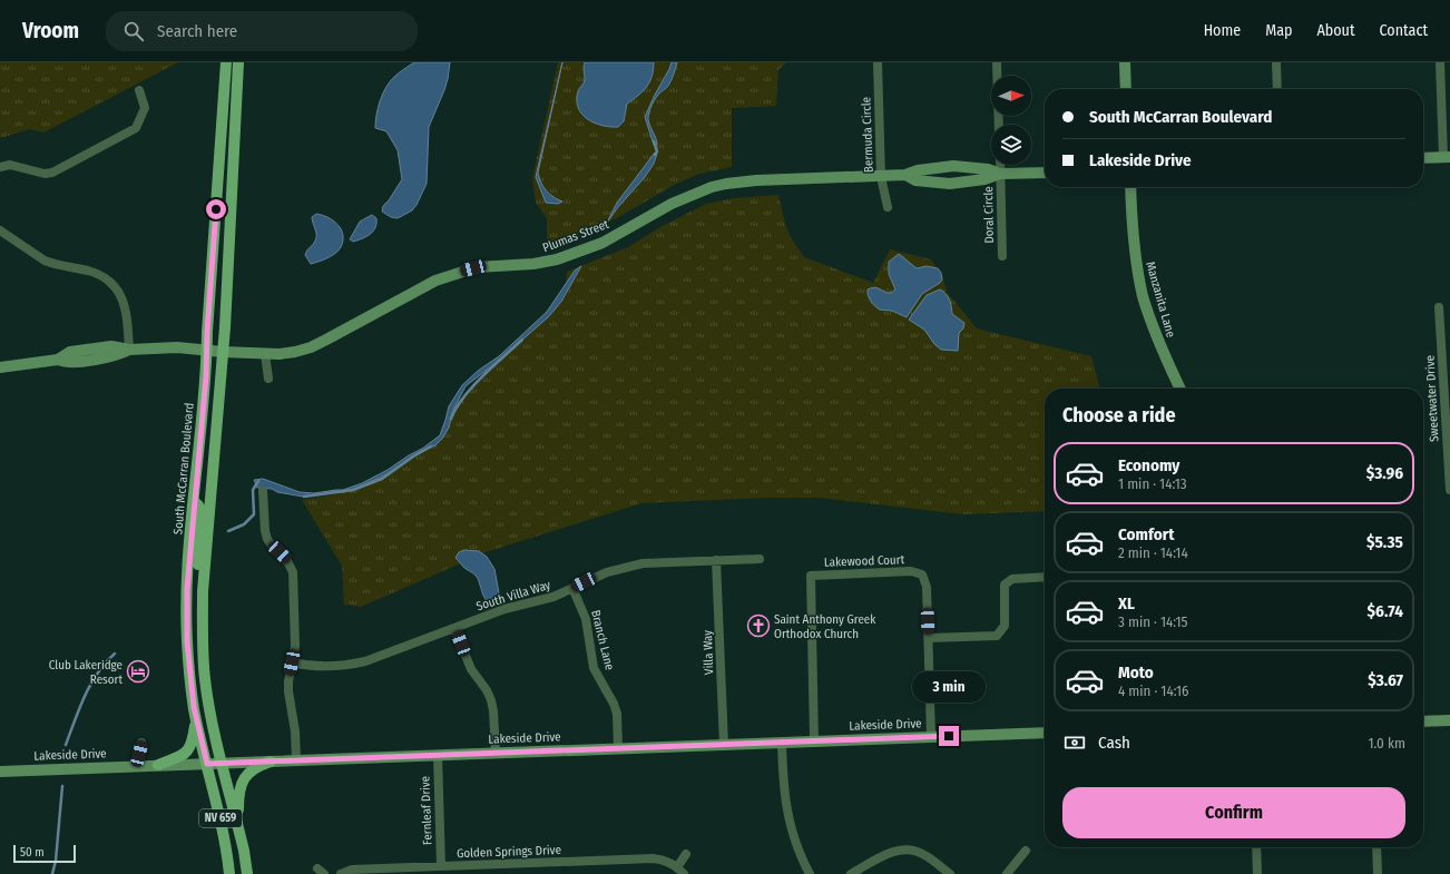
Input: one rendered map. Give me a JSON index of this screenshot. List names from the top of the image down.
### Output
{
  "streets": {
    "main road": ["South McCarran Boulevard", "NV 659"],
    "street": [
      "Bermuda Circle",
      "Doral Circle",
      "Plumas Street",
      "Manzanita Lane",
      "Sweetwater Drive",
      "Lakewood Court",
      "South Villa Way",
      "Branch Lane",
      "Villa Way",
      "Lakeside Drive",
      "Fernleaf Drive",
      "Golden Springs Drive"
    ]
  },
  "crossings": [
    ["Bermuda Circle", "Plumas Street"],
    ["Doral Circle", "Plumas Street"],
    ["Plumas Street", "South McCarran Boulevard"],
    ["Plumas Street", "NV 659"],
    ["South McCarran Boulevard", "Lakeside Drive"],
    ["Lakewood Court", "Lakeside Drive"],
    ["South Villa Way", "Branch Lane"],
    ["South Villa Way", "Villa Way"],
    ["Branch Lane", "Lakeside Drive"],
    ["Villa Way", "Lakeside Drive"],
    ["Lakeside Drive", "Fernleaf Drive"],
    ["Lakeside Drive", "NV 659"],
    ["Fernleaf Drive", "Golden Springs Drive"]
  ],
  "places": {
    "church": ["Saint Anthony Greek Orthodox Church"],
    "hotel": ["Club Lakeridge Resort"]
  },
  "scale_bar": "50 m",
  "north": "right",
  "page": {
    "header": "Vroom",
    "search": "Search here",
    "nav": [
      "Home",
      "Map",
      "About",
      "Contact"
    ],
    "banner": ["South McCarran Boulevard", "Lakeside Drive"],
    "heading": "Choose a ride",
    "list": [
      {
        "name": "Economy",
        "note": "1 min · 14:13",
        "value": "$3.96"
      },
      {
        "name": "Comfort",
        "note": "2 min · 14:14",
        "value": "$5.35"
      },
      {
        "name": "XL",
        "note": "3 min · 14:15",
        "value": "$6.74"
      },
      {
        "name": "Moto",
        "note": "4 min · 14:16",
        "value": "$3.67"
      }
    ],
    "bubble": "3 min",
    "pay": ["Cash", "1.0 km"],
    "buttons": "Confirm",
    "scale": "50 m"
  }
}
